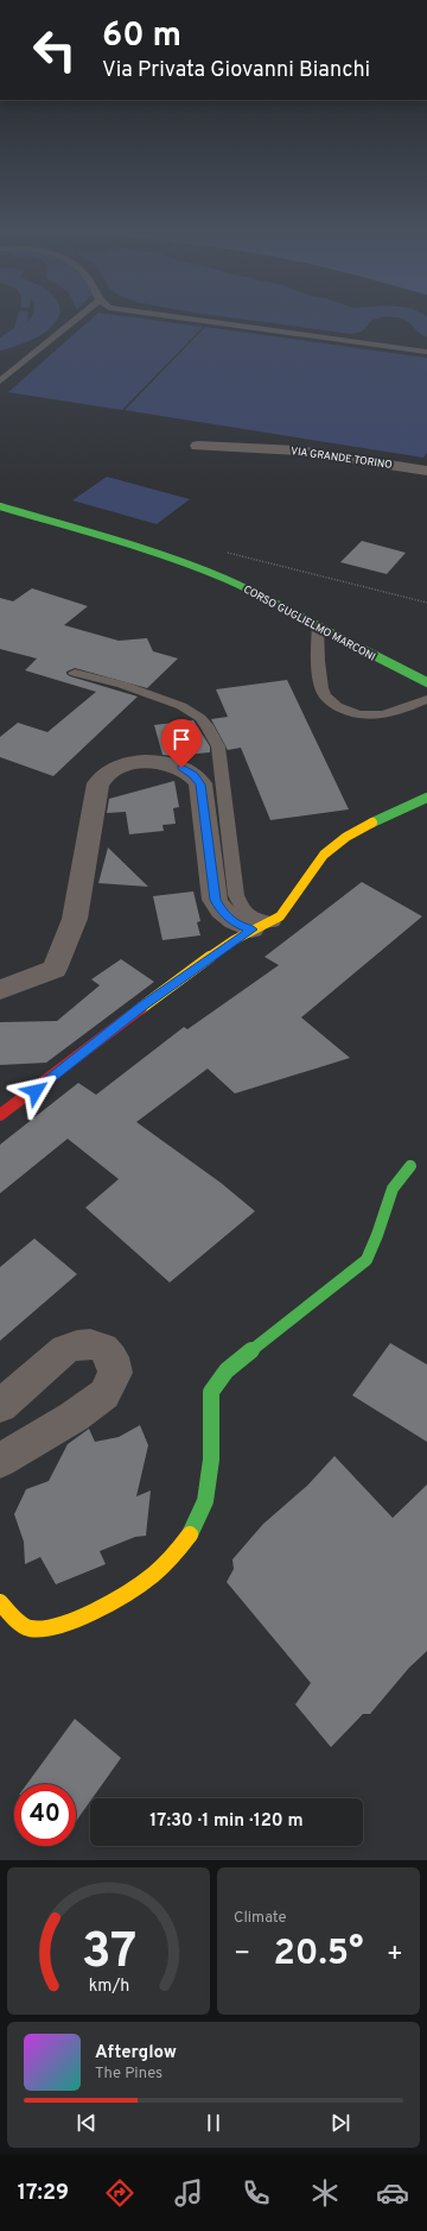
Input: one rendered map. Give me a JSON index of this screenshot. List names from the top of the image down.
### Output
{
  "streets": {
    "street": ["VIA GRANDE TORINO", "CORSO GUGLIELMO MARCONI"]
  },
  "page": {
    "turn": ["60 m", "Via Privata Giovanni Bianchi"],
    "limit": "40",
    "trip": "17:30 · 1 min · 120 m",
    "tile": "Climate",
    "heat": ["−", "20.5°", "+"],
    "song": ["Afterglow", "The Pines"],
    "tabs": "17:29",
    "gauge": ["37", "km/h"]
  }
}
